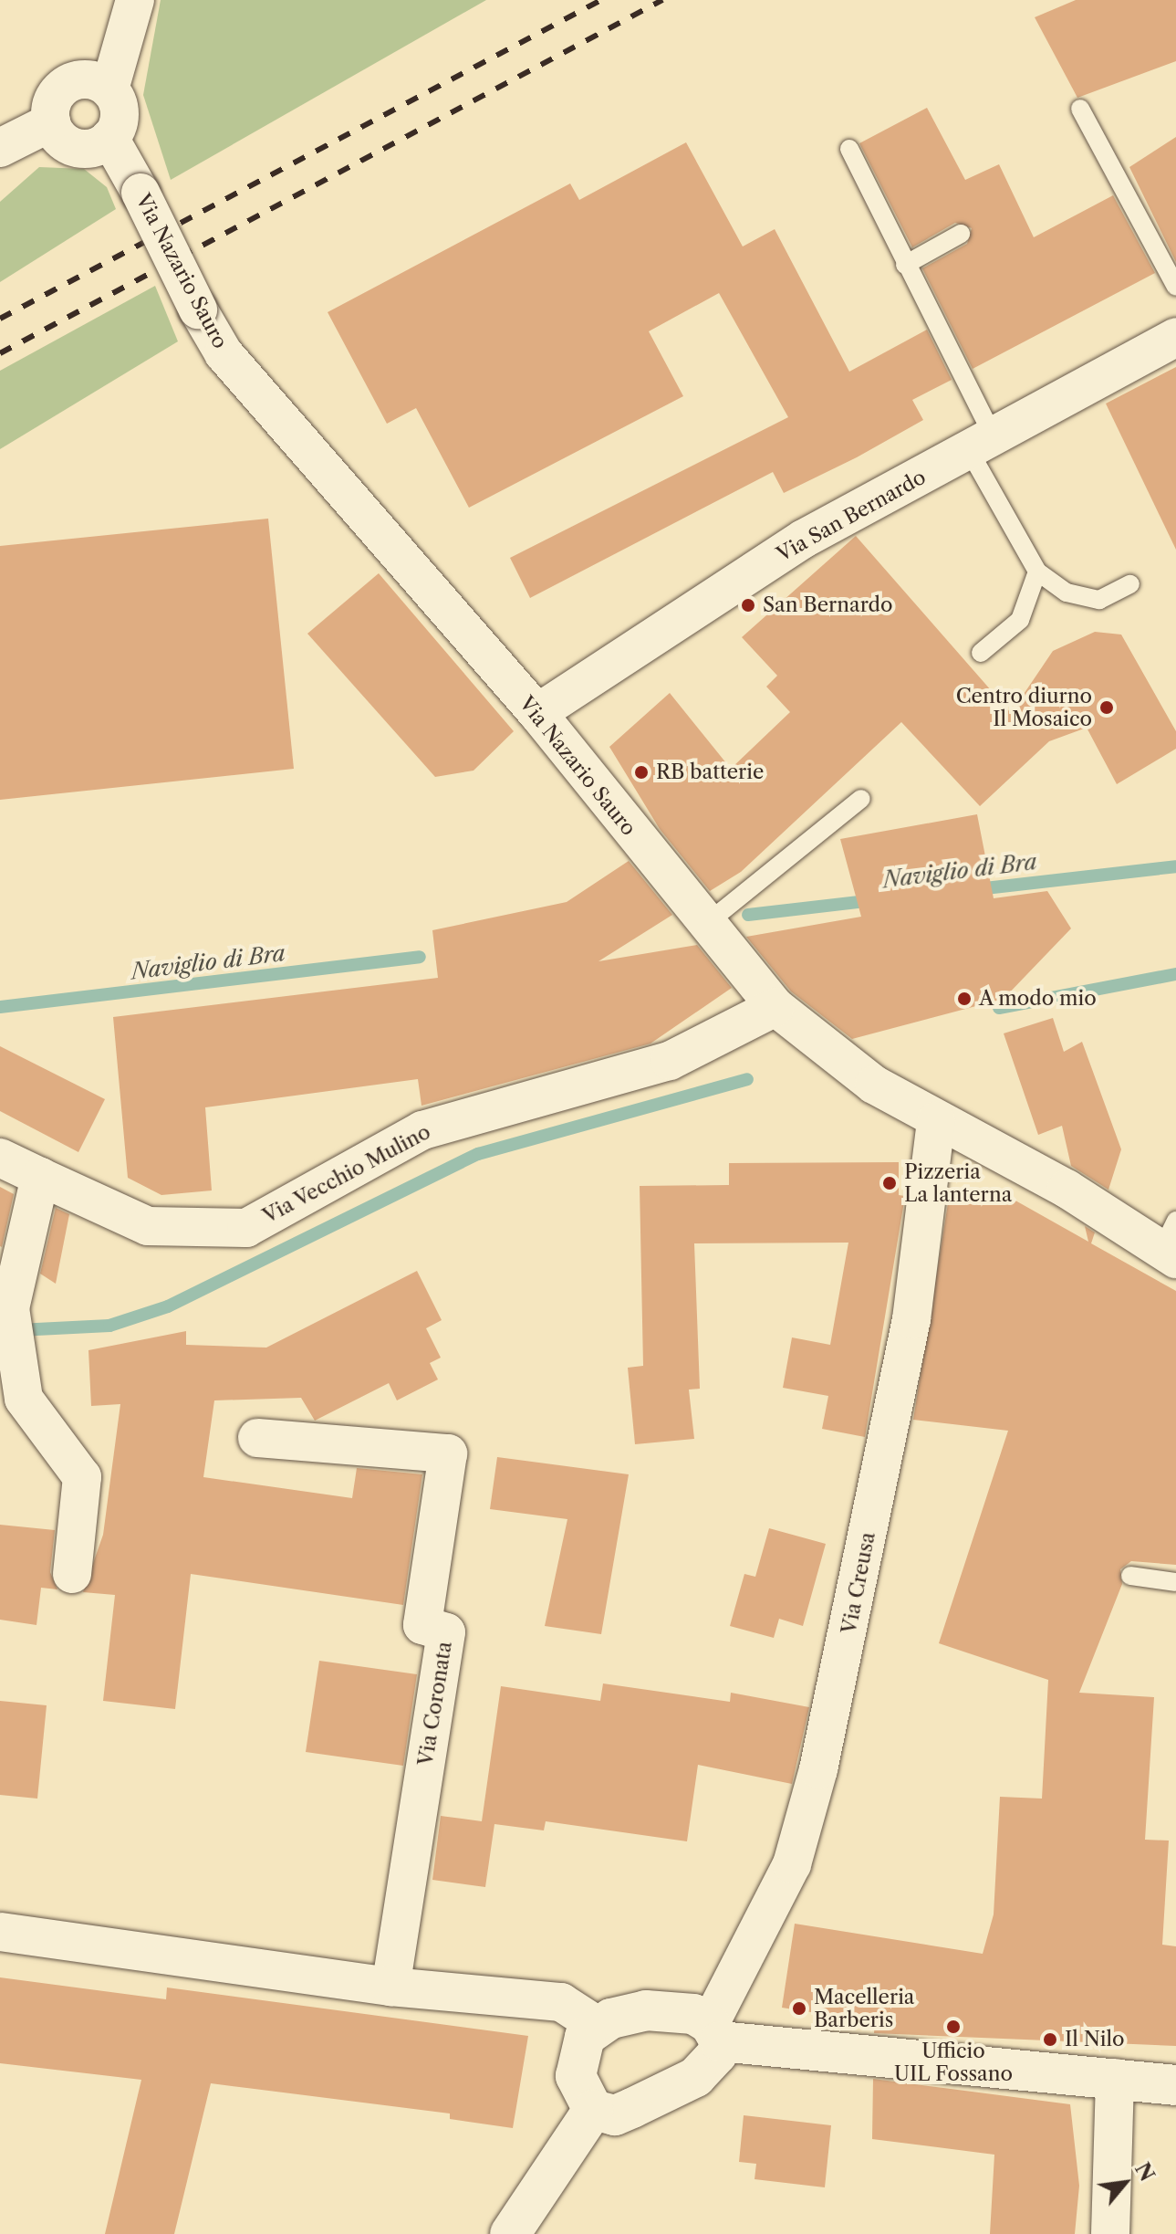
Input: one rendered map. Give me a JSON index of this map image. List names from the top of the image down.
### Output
{
  "streets": {
    "street": [
      "Via Nazario Sauro",
      "Via San Bernardo",
      "Via Vecchio Mulino",
      "Via Creusa",
      "Via Coronata"
    ]
  },
  "crossings": [
    ["Via Nazario Sauro", "Via San Bernardo"],
    ["Via Nazario Sauro", "Via Vecchio Mulino"],
    ["Via Nazario Sauro", "Via Creusa"]
  ],
  "water": ["Naviglio di Bra"],
  "places": [
    "San Bernardo",
    "Centro diurno Il Mosaico",
    "RB batterie",
    "A modo mio",
    "Pizzeria La lanterna",
    "Macelleria Barberis",
    "Ufficio UIL Fossano",
    "Il Nilo"
  ],
  "north": "top right"
}
